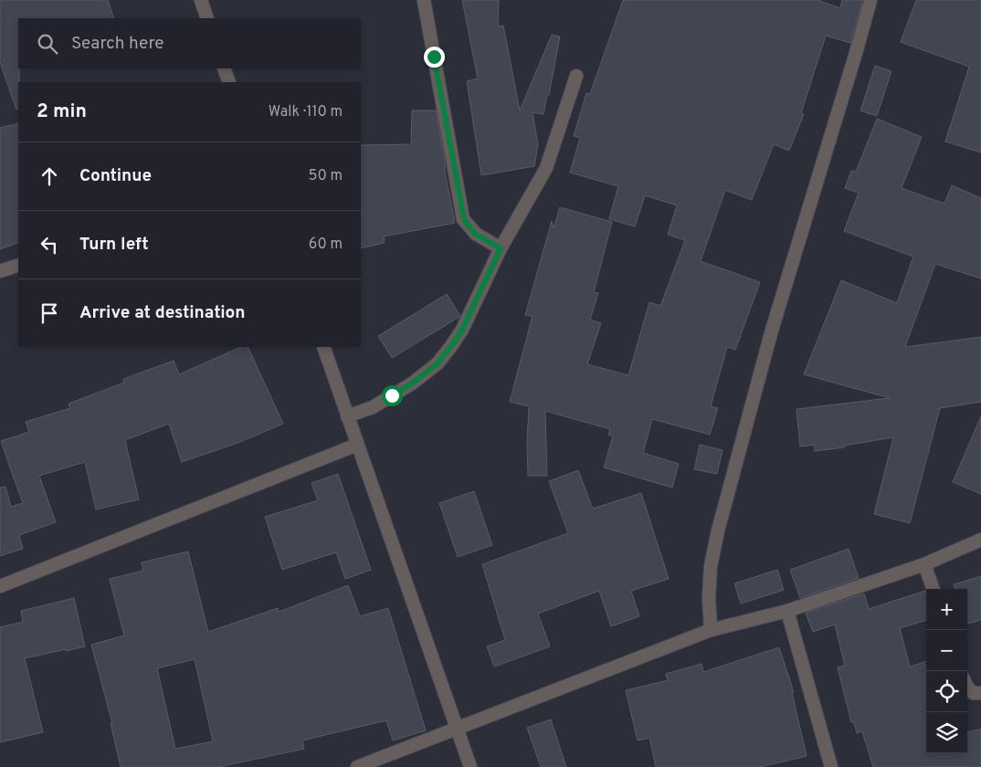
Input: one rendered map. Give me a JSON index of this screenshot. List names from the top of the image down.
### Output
{
  "page": {
    "search": "Search here",
    "heading": ["2 min", "Walk · 110 m"],
    "list": [
      ["Continue", "50 m"],
      ["Turn left", "60 m"],
      "Arrive at destination"
    ],
    "map_buttons": ["+", "−"]
  }
}
